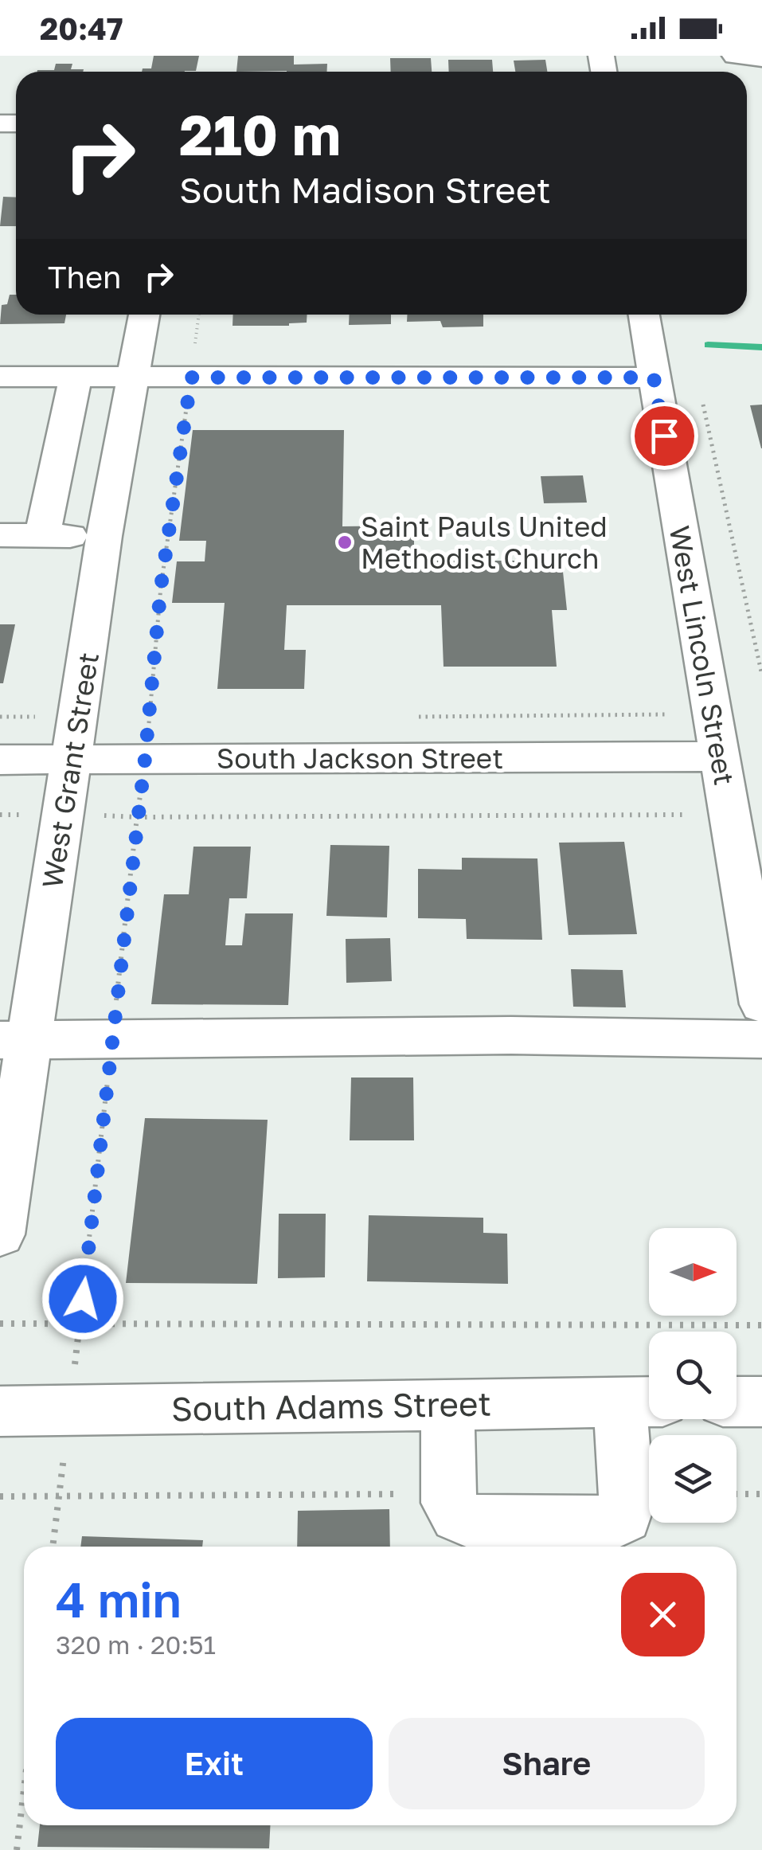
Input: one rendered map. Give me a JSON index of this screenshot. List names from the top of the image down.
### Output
{
  "streets": {
    "street": [
      "West Lincoln Street",
      "South Jackson Street",
      "West Grant Street",
      "South Adams Street"
    ]
  },
  "crossings": [
    ["West Lincoln Street", "South Jackson Street"],
    ["South Jackson Street", "West Grant Street"]
  ],
  "places": ["Saint Pauls United Methodist Church"],
  "north": "right",
  "page": {
    "status": "20:47",
    "turn": ["210 m", "South Madison Street"],
    "then": "Then",
    "heading": ["4 min", "320 m · 20:51"],
    "buttons": ["Exit", "Share"]
  }
}
